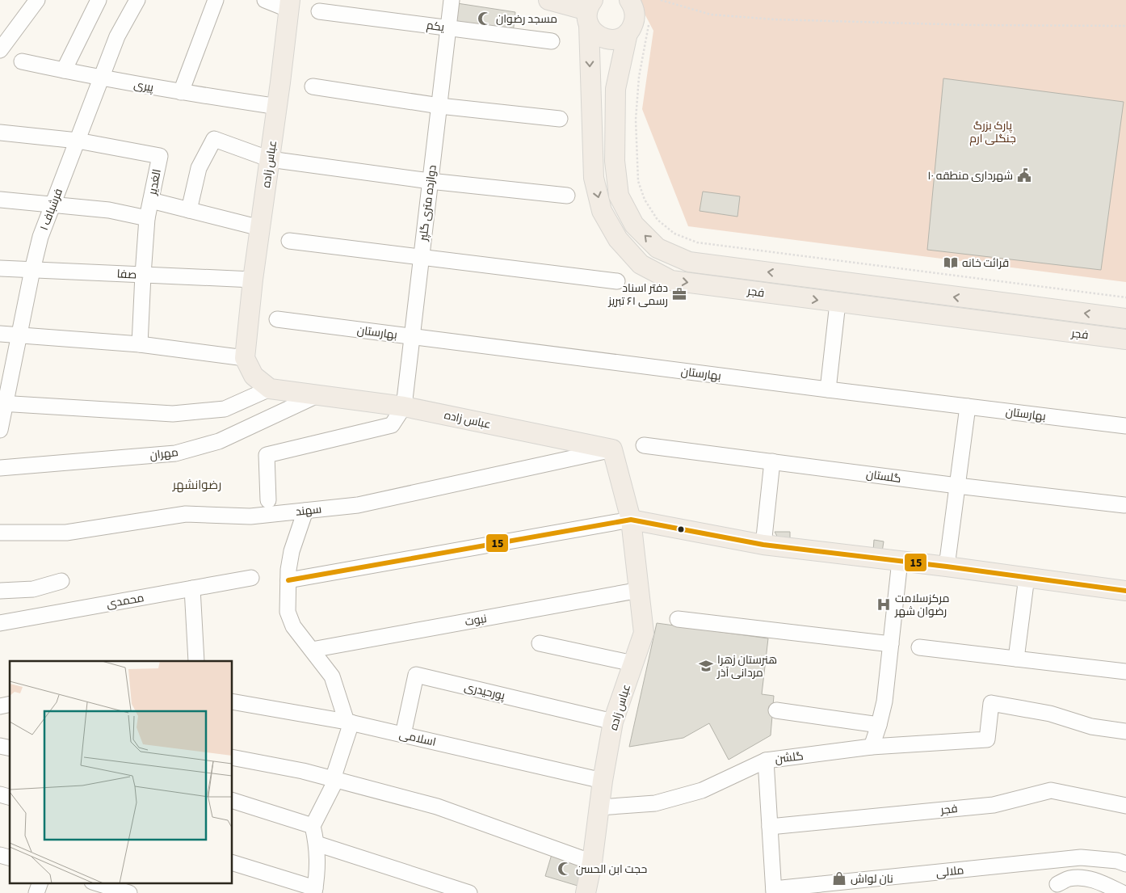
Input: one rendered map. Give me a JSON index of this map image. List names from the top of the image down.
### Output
{
  "streets": {
    "main road": ["عباس زاده", "فجر"],
    "street": [
      "یکم",
      "پیری",
      "الغدیر",
      "دوازده متری گلپر",
      "فرشباف ۱",
      "صفا",
      "بهارستان",
      "مهران",
      "گلستان",
      "سهند",
      "محمدی",
      "نبوت",
      "پورحیدری",
      "اسلامی",
      "گلشن",
      "ملالی"
    ]
  },
  "crossings": [
    ["یکم", "دوازده متری گلپر"],
    ["پیری", "فرشباف ۱"],
    ["عباس زاده", "دوازده متری گلپر"],
    ["عباس زاده", "صفا"],
    ["عباس زاده", "مهران"],
    ["عباس زاده", "سهند"],
    ["عباس زاده", "نبوت"],
    ["عباس زاده", "پورحیدری"],
    ["عباس زاده", "اسلامی"],
    ["عباس زاده", "گلشن"],
    ["الغدیر", "فرشباف ۱"],
    ["الغدیر", "صفا"],
    ["دوازده متری گلپر", "بهارستان"],
    ["فرشباف ۱", "صفا"],
    ["پورحیدری", "اسلامی"]
  ],
  "districts": ["رضوانشهر"],
  "parks": ["پارک بزرگ جنگلی ارم"],
  "places": {
    "mosque": ["مسجد رضوان", "حجت ابن الحسن"],
    "public building": ["شهرداری منطقه ۱۰"],
    "library": ["قرائت خانه"],
    "office": ["دفتر اسناد رسمی ۶۱ تبریز"],
    "hospital": ["مرکزسلامت رضوان شهر"],
    "school or university": ["هنرستان زهرا مردانی آذر"],
    "shop": ["نان لواش"]
  },
  "lines": ["transit line 15"]
}
